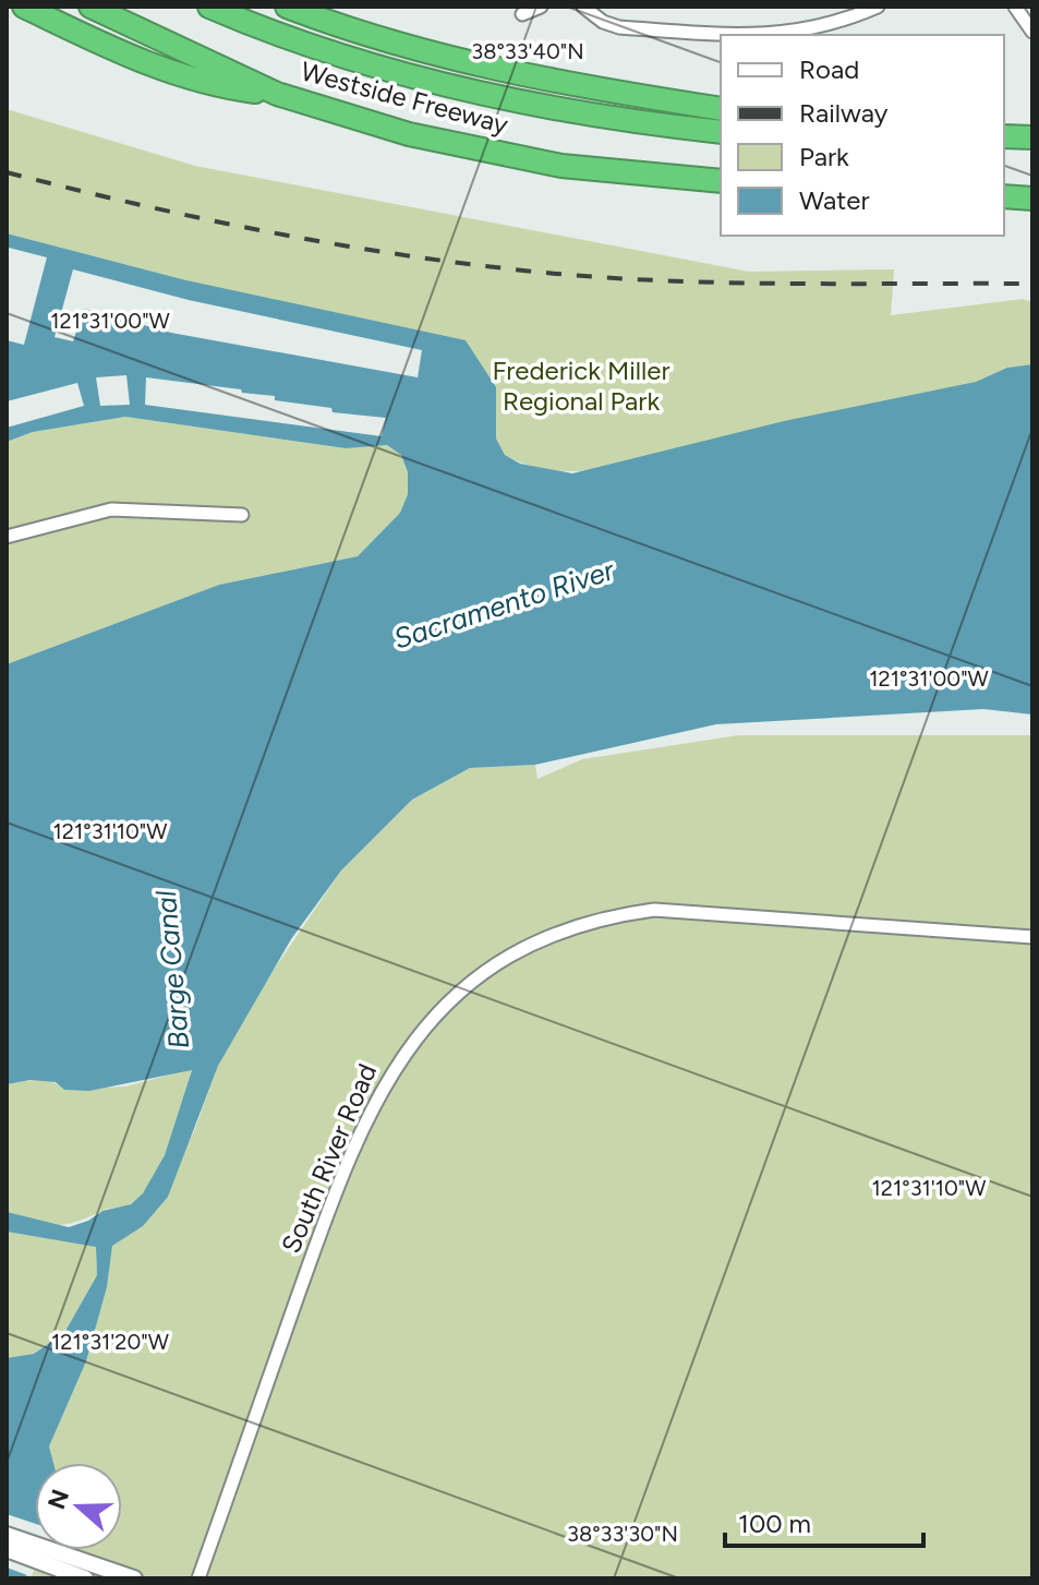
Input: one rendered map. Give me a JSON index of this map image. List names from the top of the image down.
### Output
{
  "streets": {
    "highway": ["Westside Freeway"],
    "street": ["South River Road"]
  },
  "water": ["Sacramento River", "Barge Canal"],
  "parks": ["Frederick Miller Regional Park"],
  "legend": [
    "Road",
    "Railway",
    "Park",
    "Water"
  ],
  "scale_bar": "100 m",
  "north": "left",
  "coordinates": [
    "38°33'40\"N",
    "121°31'00\"W",
    "121°31'10\"W",
    "121°31'20\"W",
    "38°33'30\"N"
  ]
}
